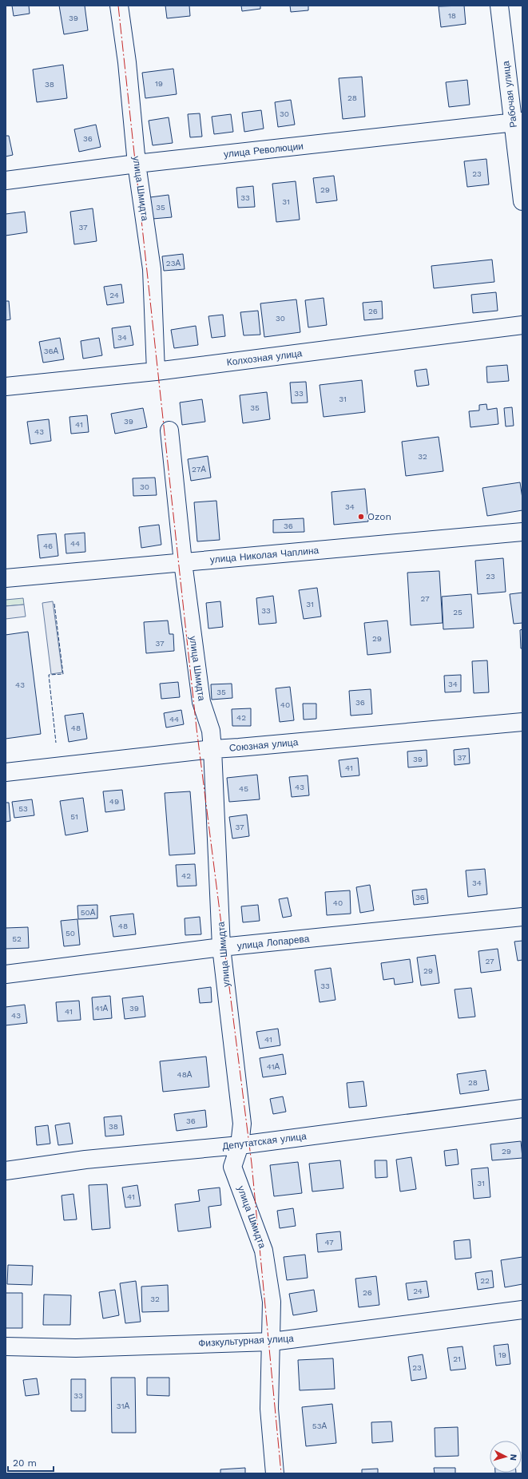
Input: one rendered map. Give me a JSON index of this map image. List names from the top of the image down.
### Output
{
  "streets": {
    "street": [
      "Рабочая улица",
      "улица Революции",
      "улица Шмидта",
      "Колхозная улица",
      "улица Николая Чаплина",
      "Союзная улица",
      "улица Лопарева",
      "Депутатская улица",
      "Физкультурная улица"
    ]
  },
  "crossings": [
    ["Рабочая улица", "улица Революции"],
    ["улица Революции", "улица Шмидта"],
    ["улица Шмидта", "Колхозная улица"],
    ["улица Шмидта", "улица Николая Чаплина"],
    ["улица Шмидта", "Союзная улица"],
    ["улица Шмидта", "улица Лопарева"],
    ["улица Шмидта", "Депутатская улица"],
    ["улица Шмидта", "Физкультурная улица"]
  ],
  "places": ["Ozon"],
  "house_numbers": [
    "18",
    "39",
    "19",
    "38",
    "28",
    "30",
    "36",
    "23",
    "29",
    "33",
    "31",
    "35",
    "37",
    "23А",
    "24",
    "26",
    "30",
    "34",
    "36А",
    "33",
    "31",
    "35",
    "39",
    "41",
    "43",
    "32",
    "27А",
    "30",
    "34",
    "36",
    "44",
    "46",
    "23",
    "27",
    "31",
    "33",
    "25",
    "29",
    "37",
    "34",
    "43",
    "35",
    "36",
    "40",
    "42",
    "44",
    "48",
    "37",
    "39",
    "41",
    "43",
    "45",
    "49",
    "53",
    "51",
    "37",
    "42",
    "34",
    "36",
    "40",
    "50А",
    "48",
    "50",
    "52",
    "27",
    "29",
    "33",
    "41А",
    "39",
    "41",
    "43",
    "41",
    "41А",
    "48А",
    "28",
    "36",
    "38",
    "29",
    "31",
    "41",
    "47",
    "22",
    "24",
    "26",
    "32",
    "19",
    "21",
    "23",
    "33",
    "31А",
    "53А"
  ],
  "scale_bar": "20 m",
  "north": "right"
}
